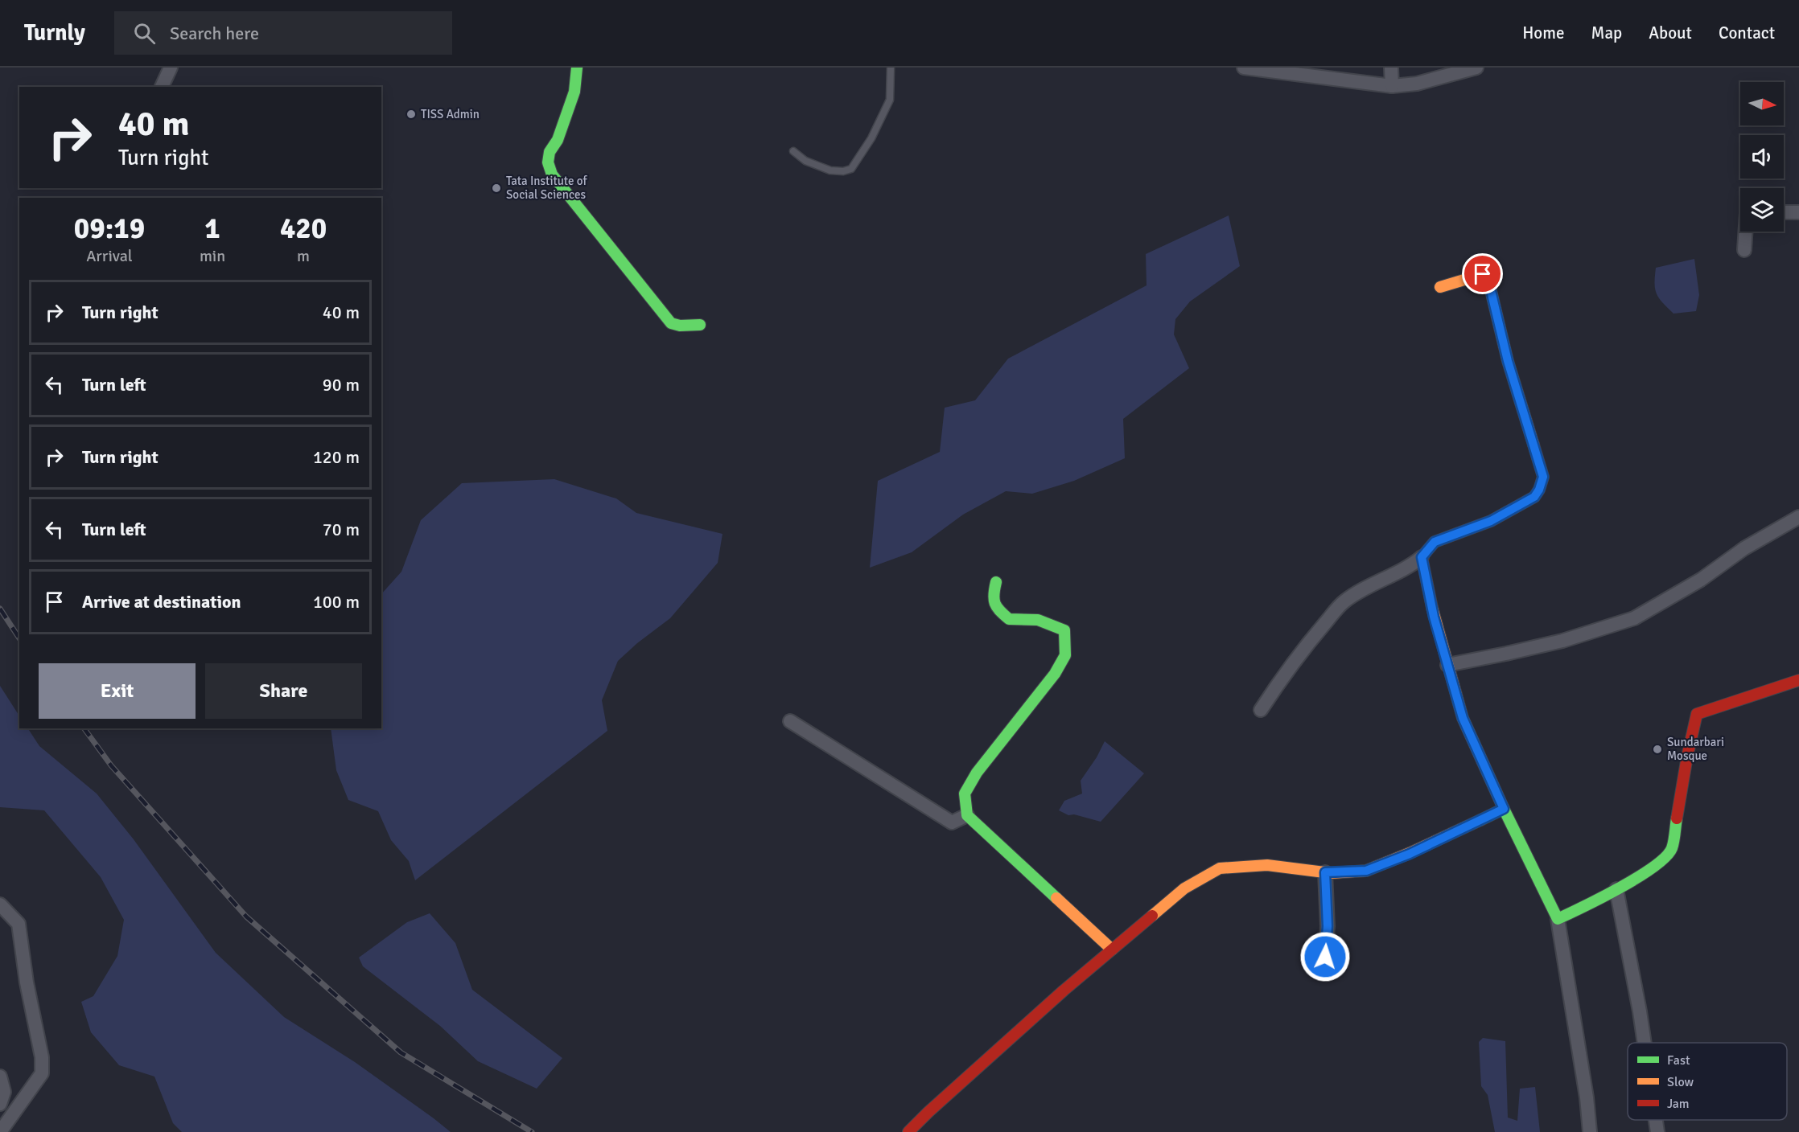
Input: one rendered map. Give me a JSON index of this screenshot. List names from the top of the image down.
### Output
{
  "places": ["TISS Admin", "Tata Institute of Social Sciences", "Sundarbari Mosque"],
  "legend": ["Fast", "Slow", "Jam"],
  "north": "right",
  "page": {
    "header": "Turnly",
    "search": "Search here",
    "nav": [
      "Home",
      "Map",
      "About",
      "Contact"
    ],
    "turn": ["40 m", "Turn right"],
    "eta": [
      "09:19",
      "Arrival",
      "1",
      "min",
      "420",
      "m"
    ],
    "list": [
      {
        "name": "Turn right",
        "value": "40 m"
      },
      {
        "name": "Turn left",
        "value": "90 m"
      },
      {
        "name": "Turn right",
        "value": "120 m"
      },
      {
        "name": "Turn left",
        "value": "70 m"
      },
      {
        "name": "Arrive at destination",
        "value": "100 m"
      }
    ],
    "buttons": ["Exit", "Share"]
  }
}
